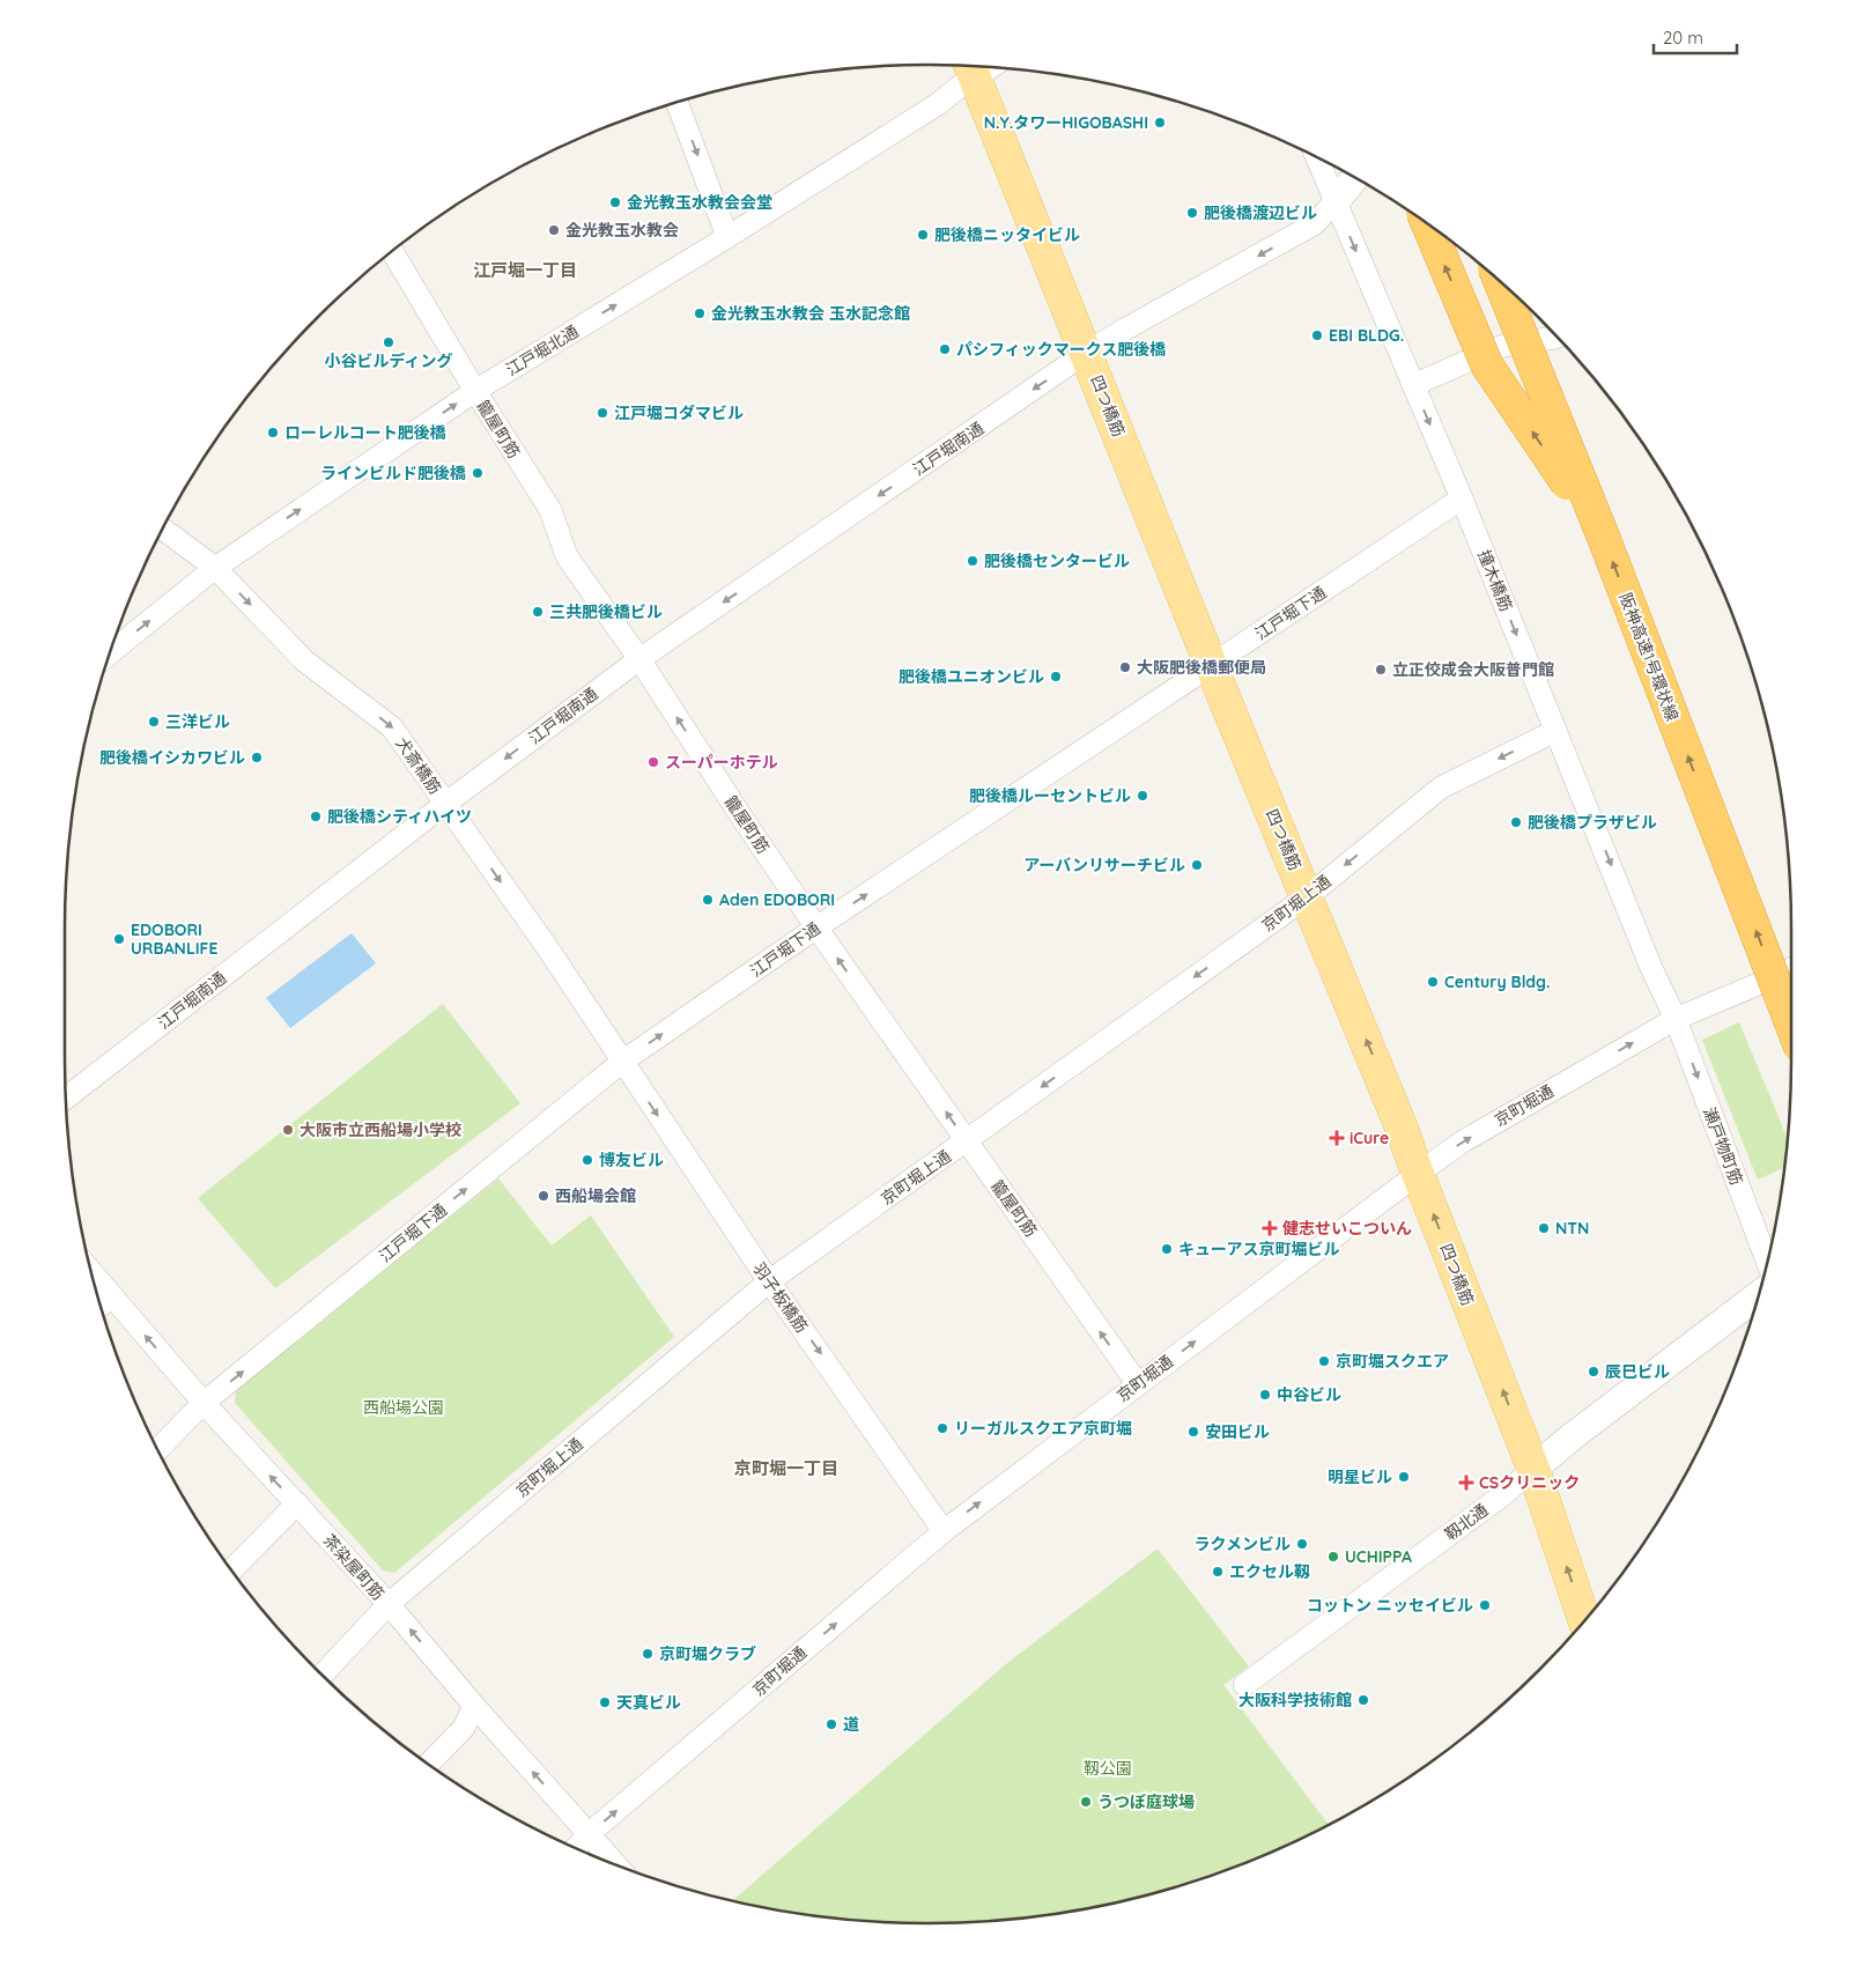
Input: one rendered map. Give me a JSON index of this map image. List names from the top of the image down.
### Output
{
  "streets": {
    "highway": ["阪神高速1号環状線"],
    "main road": ["四つ橋筋"],
    "street": [
      "江戸堀北通",
      "籠屋町筋",
      "江戸堀南通",
      "撞木橋筋",
      "江戸堀下通",
      "犬斎橋筋",
      "京町堀上通",
      "京町堀通",
      "瀬戸物町筋",
      "羽子板橋筋",
      "靱北通",
      "茶染屋町筋"
    ]
  },
  "crossings": [
    ["江戸堀北通", "籠屋町筋"],
    ["江戸堀北通", "犬斎橋筋"],
    ["四つ橋筋", "江戸堀南通"],
    ["四つ橋筋", "江戸堀下通"],
    ["四つ橋筋", "京町堀上通"],
    ["四つ橋筋", "京町堀通"],
    ["四つ橋筋", "靱北通"],
    ["籠屋町筋", "江戸堀南通"],
    ["籠屋町筋", "江戸堀下通"],
    ["籠屋町筋", "京町堀上通"],
    ["籠屋町筋", "京町堀通"],
    ["江戸堀南通", "撞木橋筋"],
    ["江戸堀南通", "犬斎橋筋"],
    ["撞木橋筋", "江戸堀下通"],
    ["撞木橋筋", "京町堀上通"],
    ["撞木橋筋", "京町堀通"],
    ["撞木橋筋", "瀬戸物町筋"],
    ["江戸堀下通", "犬斎橋筋"],
    ["江戸堀下通", "羽子板橋筋"],
    ["江戸堀下通", "茶染屋町筋"],
    ["犬斎橋筋", "羽子板橋筋"],
    ["京町堀上通", "羽子板橋筋"],
    ["京町堀上通", "茶染屋町筋"],
    ["京町堀通", "瀬戸物町筋"],
    ["京町堀通", "羽子板橋筋"],
    ["京町堀通", "茶染屋町筋"]
  ],
  "one_way": [
    "江戸堀北通",
    "四つ橋筋",
    "籠屋町筋",
    "江戸堀南通",
    "撞木橋筋",
    "江戸堀下通",
    "阪神高速1号環状線",
    "犬斎橋筋",
    "京町堀上通",
    "京町堀通",
    "瀬戸物町筋",
    "羽子板橋筋",
    "茶染屋町筋"
  ],
  "districts": ["江戸堀一丁目", "京町堀一丁目"],
  "parks": ["西船場公園", "靱公園"],
  "places": {
    "other": [
      "N.Y.タワーHIGOBASHI",
      "金光教玉水教会会堂",
      "肥後橋渡辺ビル",
      "金光教玉水教会",
      "肥後橋ニッタイビル",
      "金光教玉水教会 玉水記念館",
      "EBI BLDG.",
      "小谷ビルディング",
      "パシフィックマークス肥後橋",
      "江戸堀コダマビル",
      "ローレルコート肥後橋",
      "ラインビルド肥後橋",
      "肥後橋センタービル",
      "三共肥後橋ビル",
      "大阪肥後橋郵便局",
      "立正佼成会大阪普門館",
      "肥後橋ユニオンビル",
      "三洋ビル",
      "肥後橋イシカワビル",
      "スーパーホテル",
      "肥後橋ルーセントビル",
      "肥後橋シティハイツ",
      "肥後橋プラザビル",
      "アーバンリサーチビル",
      "Aden EDOBORI",
      "EDOBORI URBANLIFE",
      "Century Bldg.",
      "大阪市立西船場小学校",
      "博友ビル",
      "西船場会館",
      "NTN",
      "キューアス京町堀ビル",
      "京町堀スクエア",
      "辰巳ビル",
      "中谷ビル",
      "リーガルスクエア京町堀",
      "安田ビル",
      "明星ビル",
      "ラクメンビル",
      "UCHIPPA",
      "エクセル靱",
      "コットン ニッセイビル",
      "京町堀クラブ",
      "大阪科学技術館",
      "天真ビル",
      "道",
      "うつぼ庭球場"
    ],
    "health": ["iCure", "健志せいこついん", "CSクリニック"]
  },
  "scale_bar": "20 m"
}
